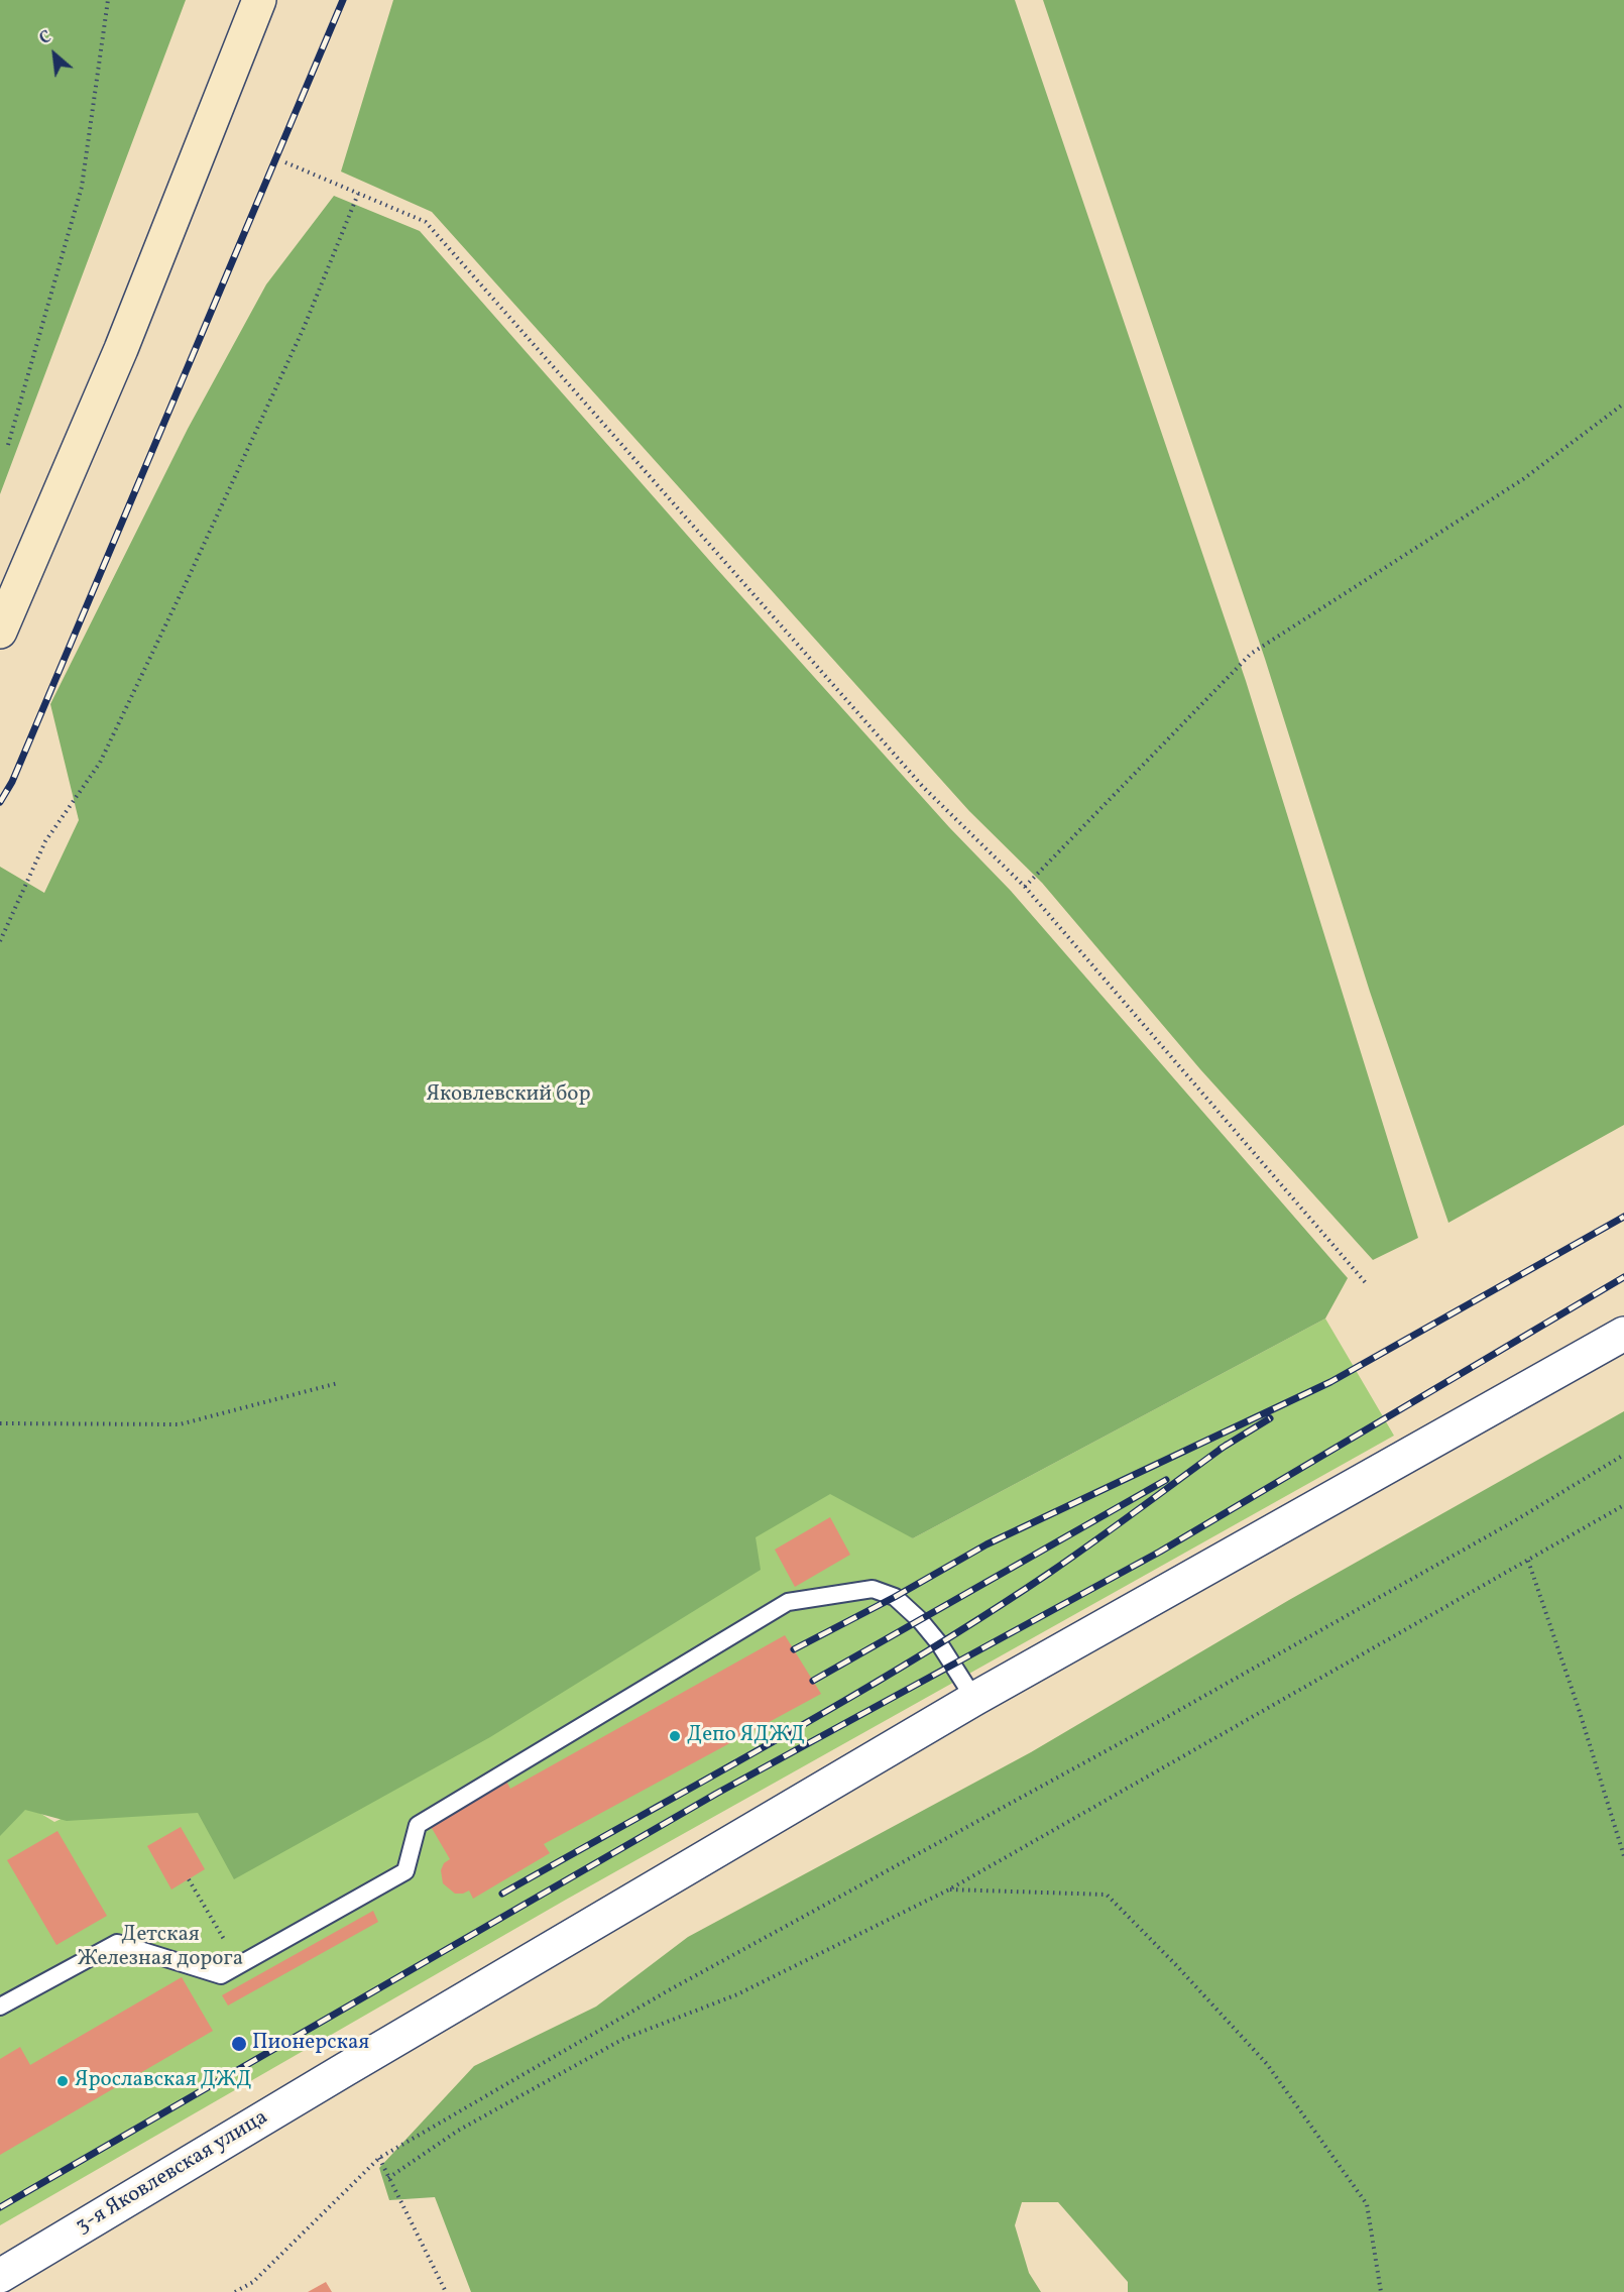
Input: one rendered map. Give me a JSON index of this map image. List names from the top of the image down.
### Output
{
  "streets": {
    "street": ["3-я Яковлевская улица"]
  },
  "parks": ["Яковлевский бор", "Детская Железная дорога"],
  "places": ["Депо ЯДЖД", "Пионерская", "Ярославская ДЖД"],
  "north": "top left"
}
